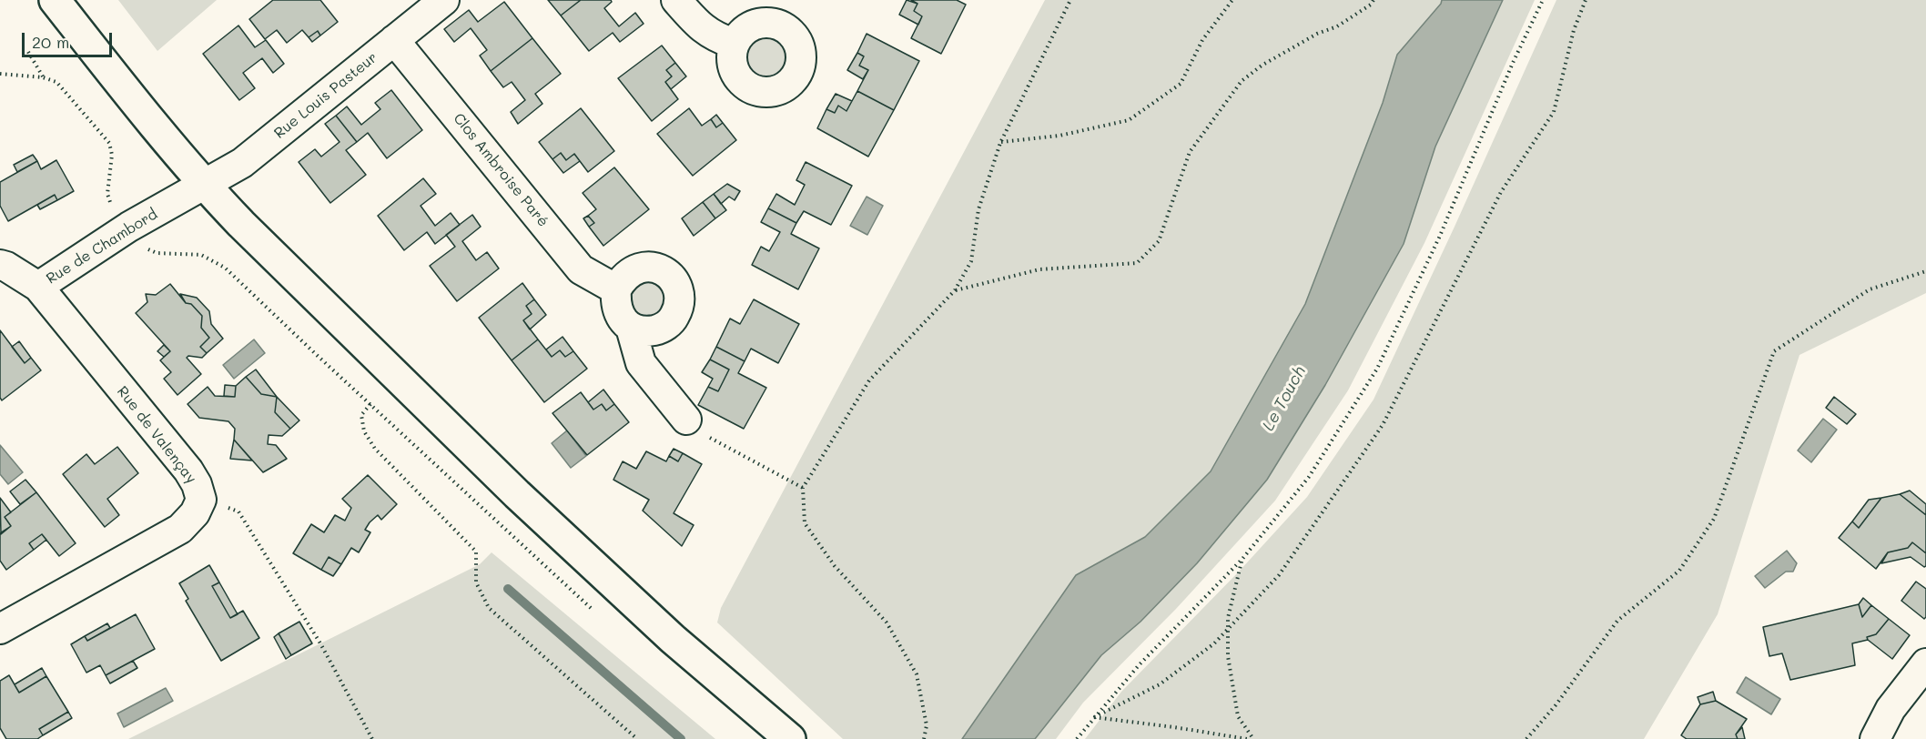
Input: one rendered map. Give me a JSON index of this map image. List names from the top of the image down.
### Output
{
  "streets": {
    "street": [
      "Rue Louis Pasteur",
      "Clos Ambroise Paré",
      "Rue de Chambord",
      "Rue de Valençay"
    ]
  },
  "crossings": [
    ["Rue Louis Pasteur", "Clos Ambroise Paré"],
    ["Rue Louis Pasteur", "Rue de Chambord"],
    ["Rue de Chambord", "Rue de Valençay"]
  ],
  "water": ["Le Touch"],
  "scale_bar": "20 m"
}
